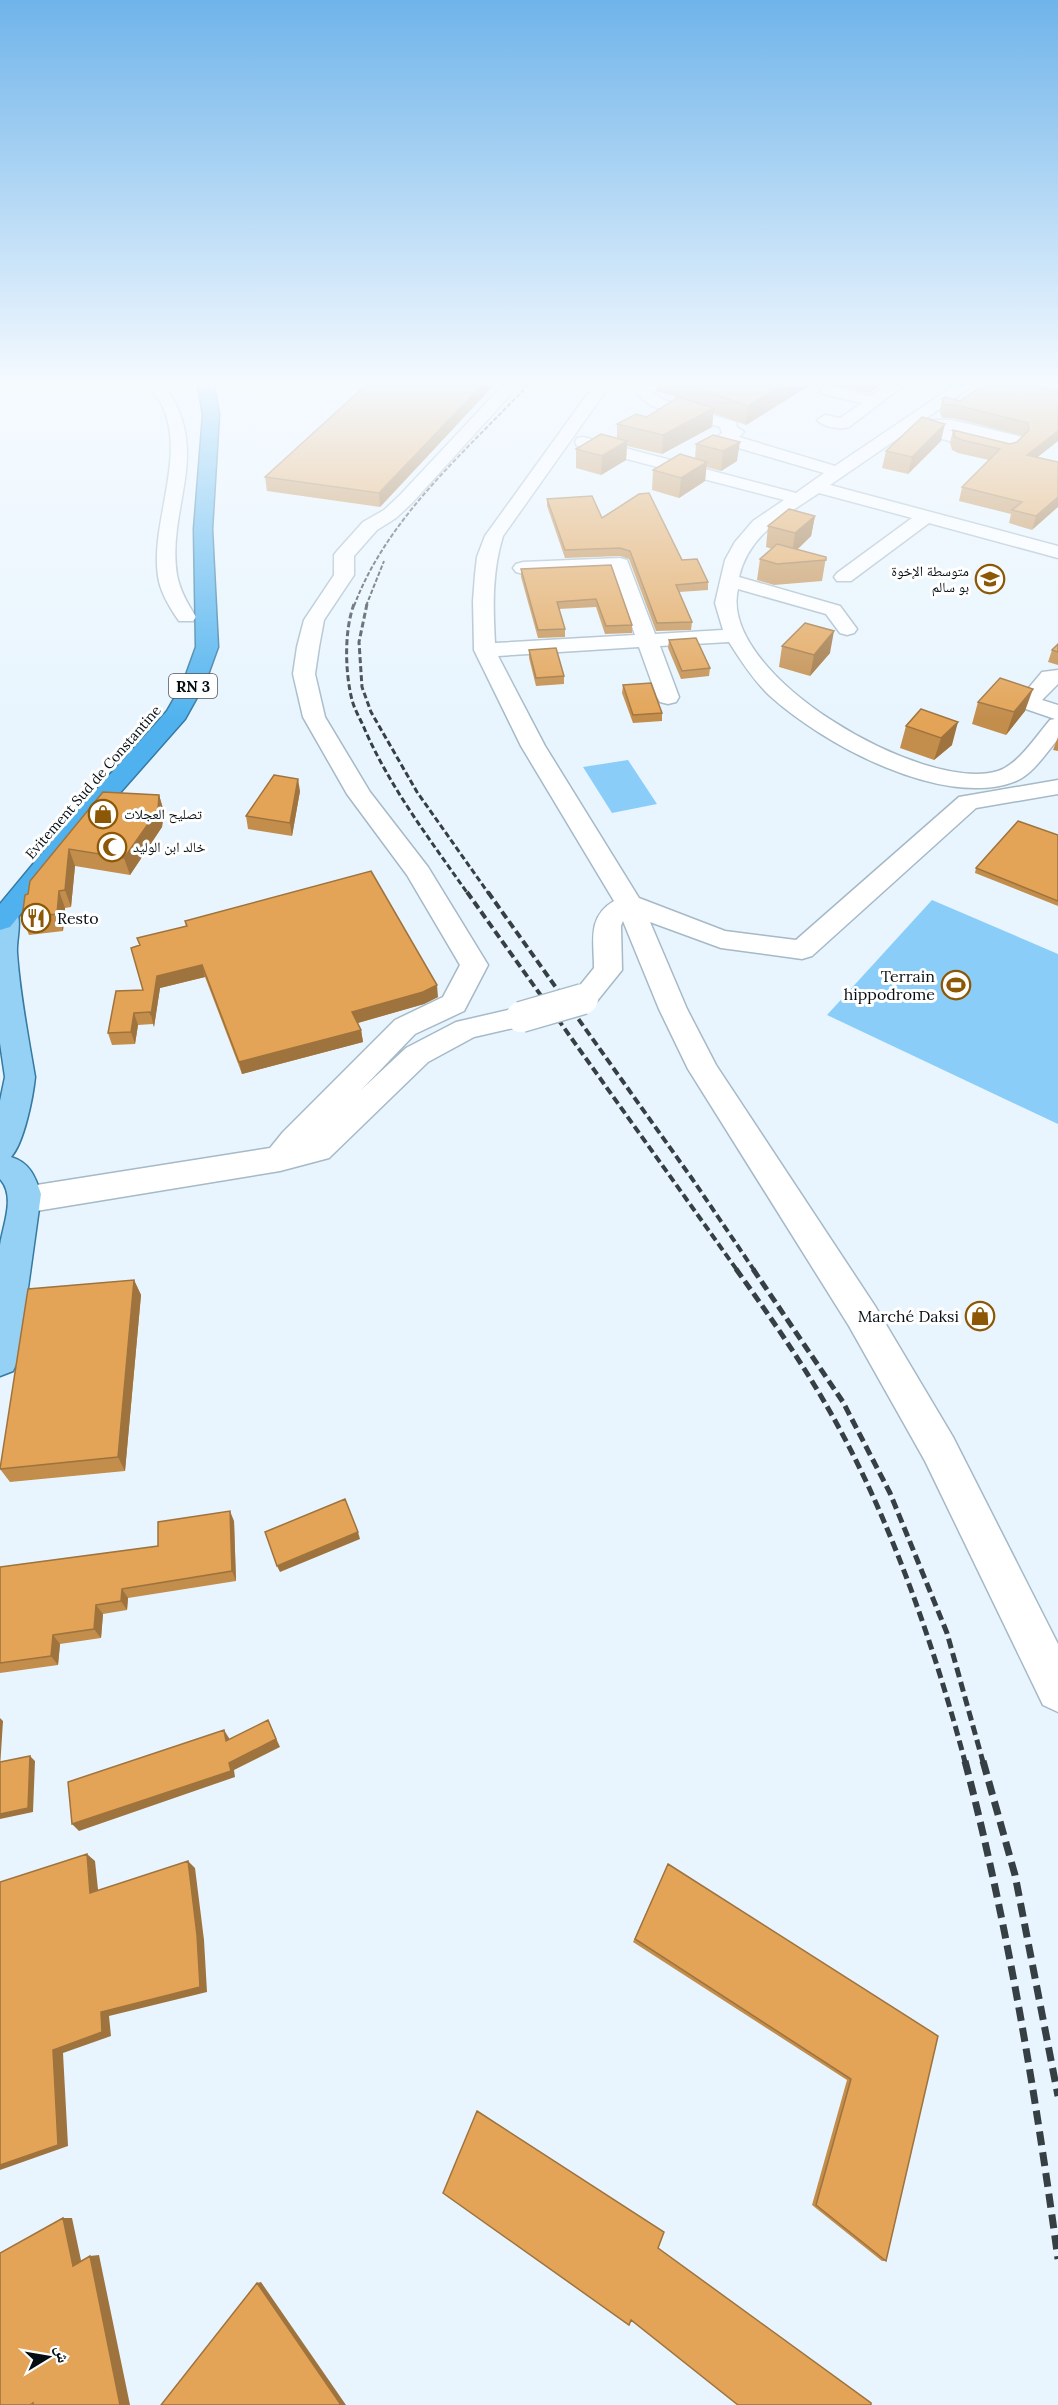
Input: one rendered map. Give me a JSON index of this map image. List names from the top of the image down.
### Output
{
  "streets": {
    "highway": ["RN 3", "Evitement Sud de Constantine"]
  },
  "places": {
    "school or university": ["متوسطة الإخوة بو سالم"],
    "shop": ["تصليح العجلات", "Marché Daksi"],
    "mosque": ["خالد ابن الوليد"],
    "restaurant": ["Resto"],
    "sports": ["Terrain hippodrome"]
  },
  "north": "right"
}
